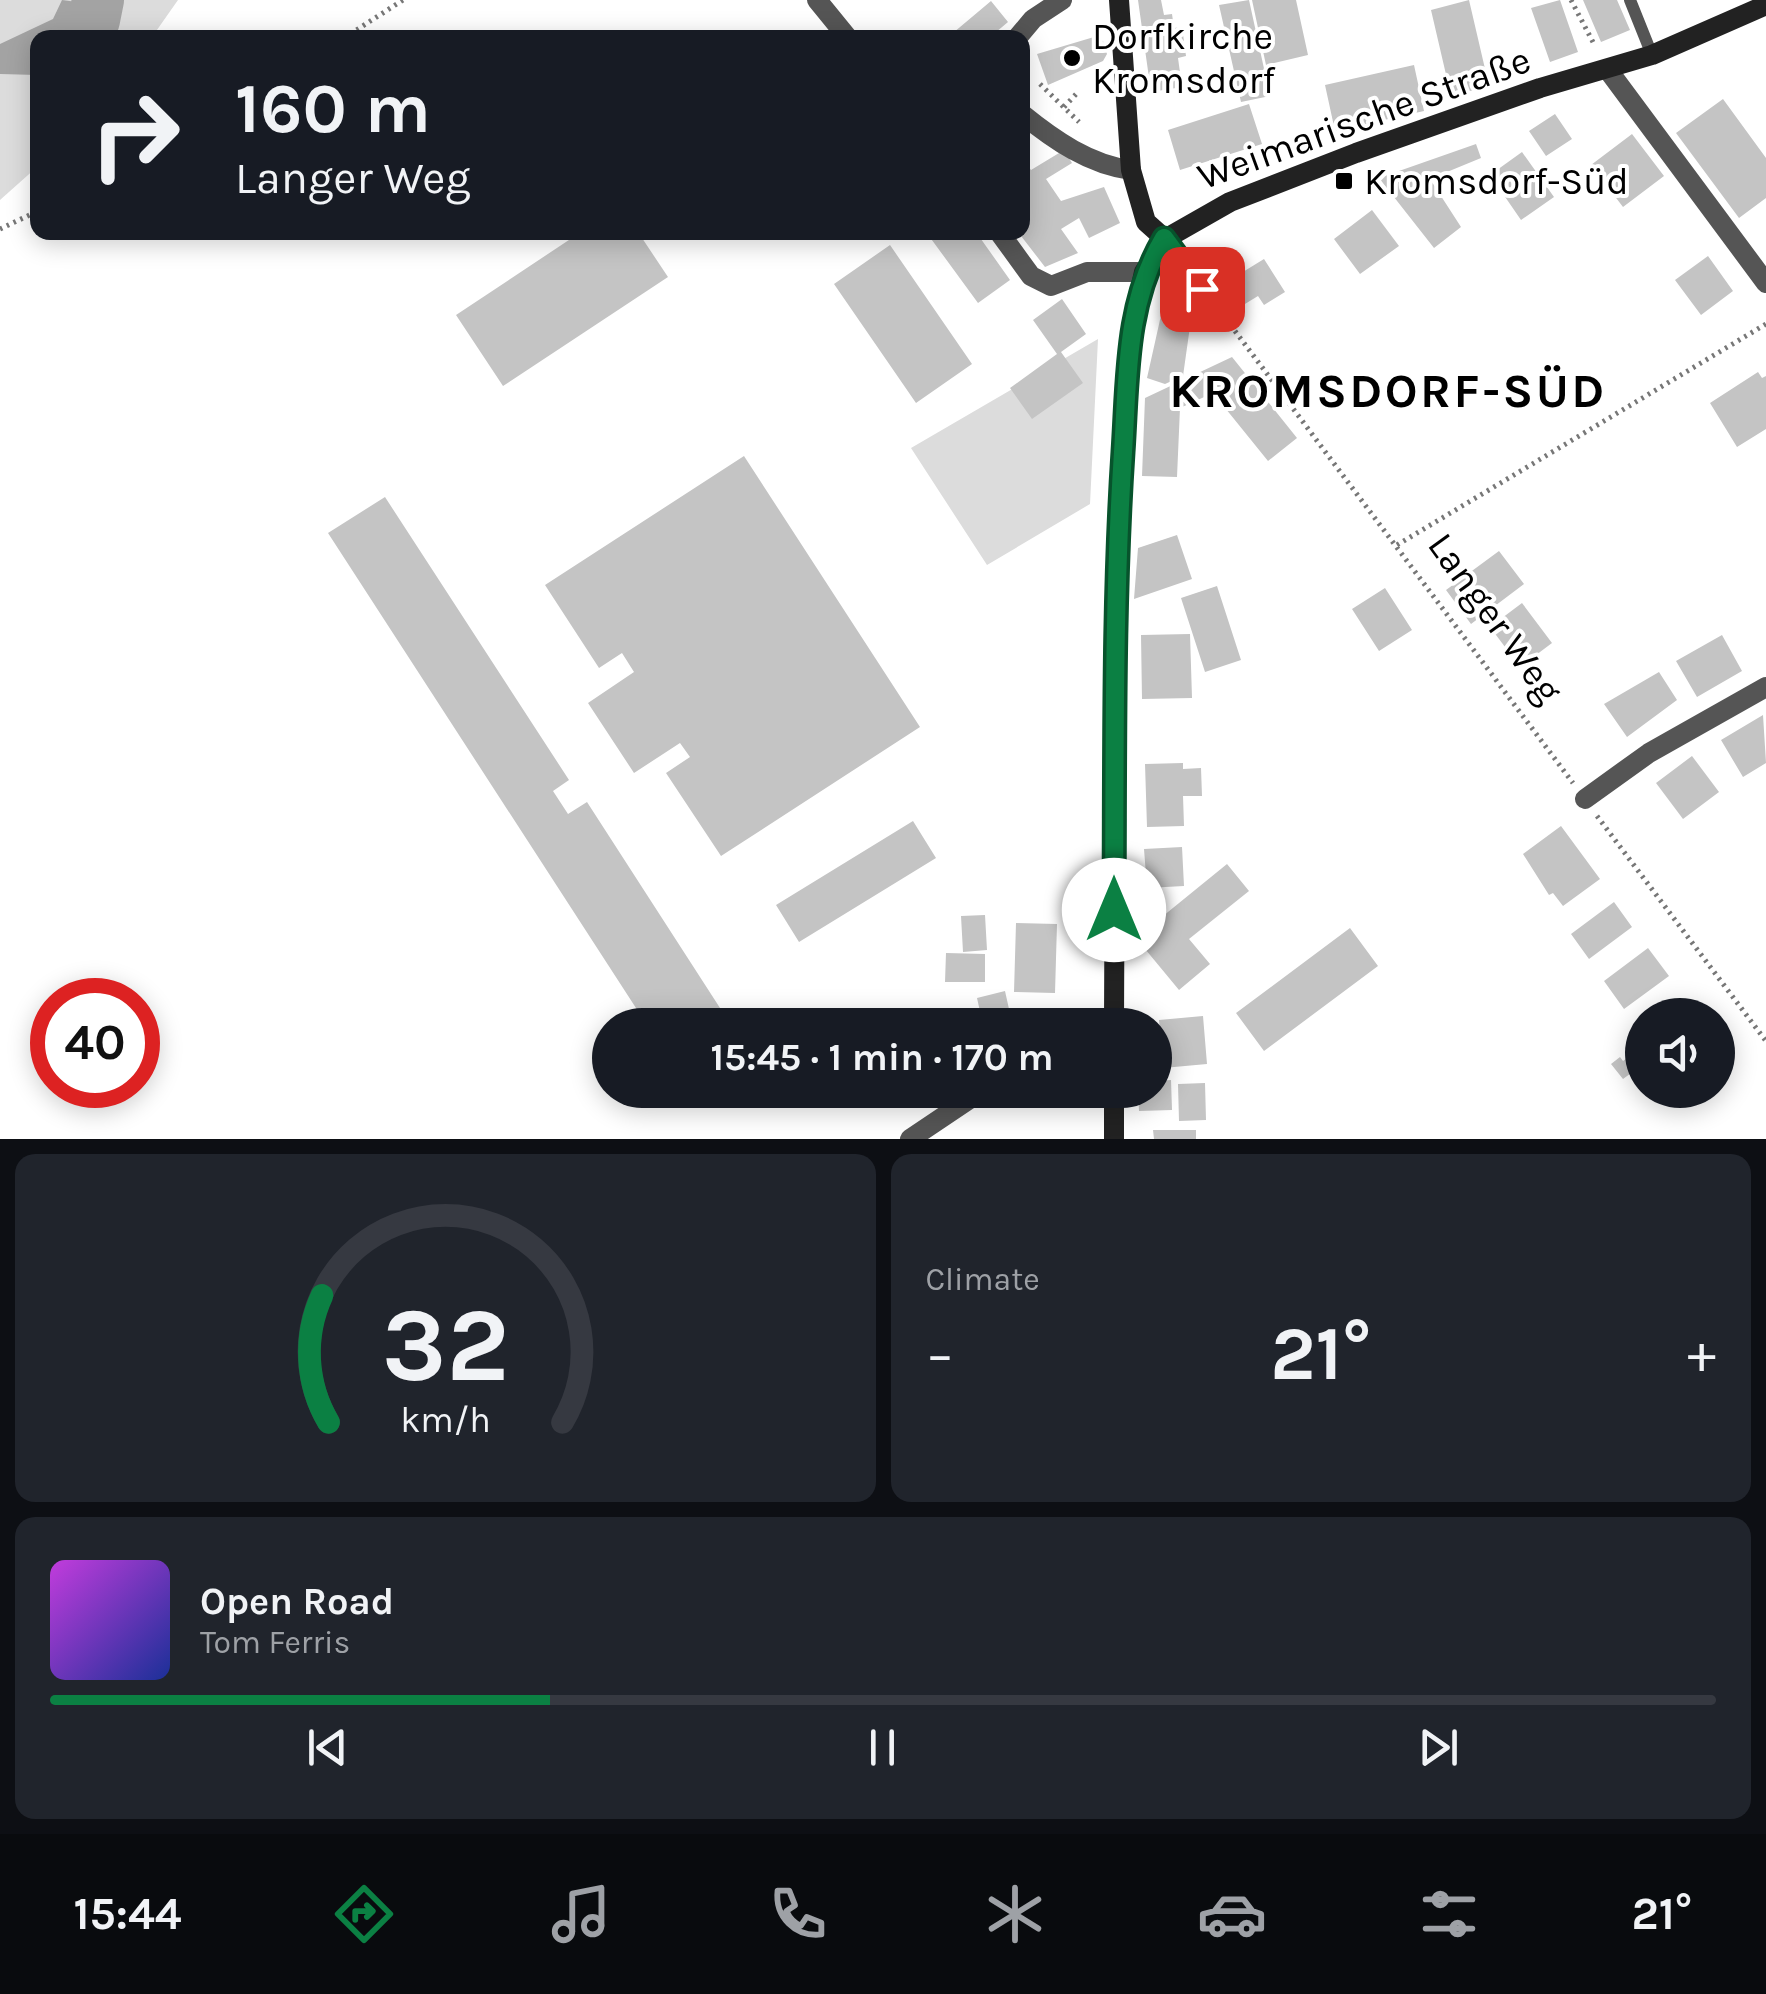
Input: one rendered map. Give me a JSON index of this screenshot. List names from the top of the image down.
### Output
{
  "streets": {
    "street": ["Weimarische Straße"],
    "path": ["Langer Weg"]
  },
  "districts": ["KROMSDORF-SÜD"],
  "places": {
    "other": ["Dorfkirche Kromsdorf"],
    "transit": ["Kromsdorf-Süd"]
  },
  "page": {
    "turn": ["160 m", "Langer Weg"],
    "limit": "40",
    "trip": "15:45 · 1 min · 170 m",
    "tile": "Climate",
    "heat": ["−", "21°", "+"],
    "song": ["Open Road", "Tom Ferris"],
    "tabs": ["15:44", "21°"],
    "gauge": ["32", "km/h"]
  }
}
